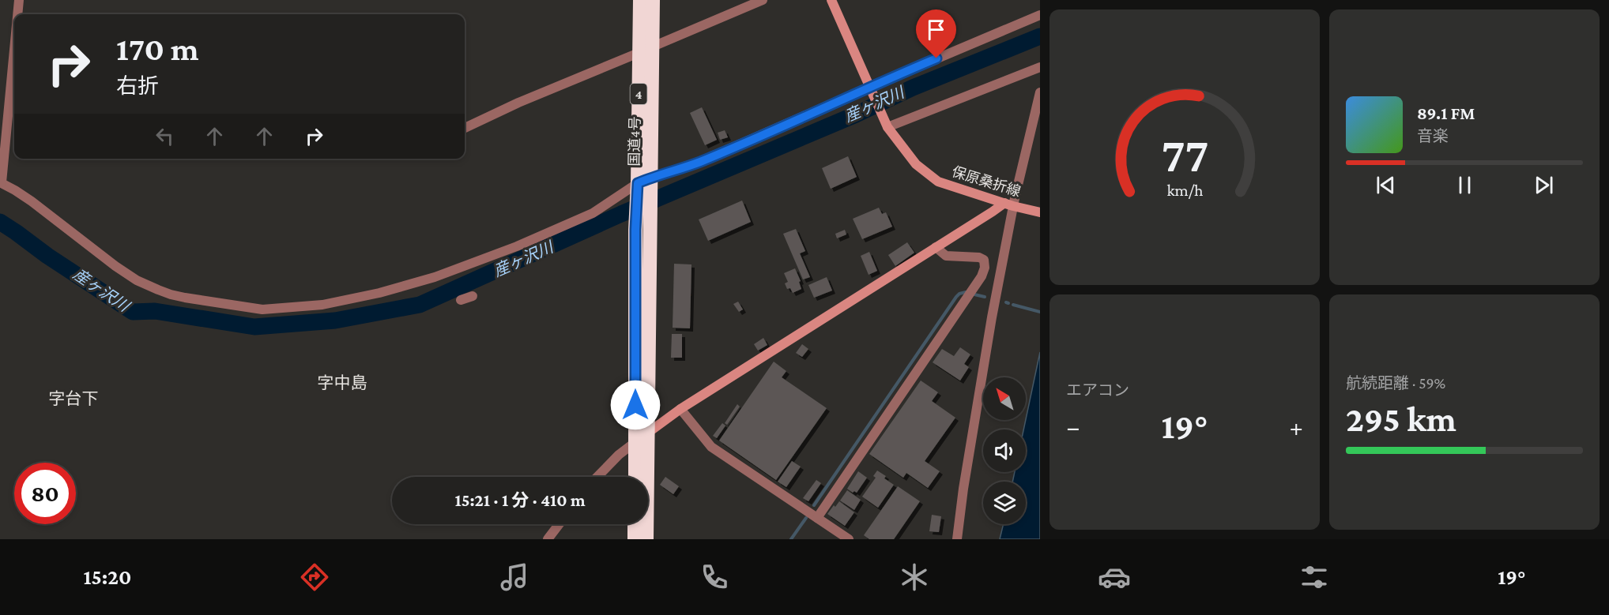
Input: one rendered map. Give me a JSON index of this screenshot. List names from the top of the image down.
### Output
{
  "streets": {
    "highway": ["4", "国道4号"],
    "street": ["保原桑折線"]
  },
  "districts": ["字中島", "字台下"],
  "water": ["産ヶ沢川"],
  "north": "top left",
  "page": {
    "turn": ["170 m", "右折"],
    "song": ["89.1 FM", "音楽"],
    "tile": [
      "エアコン",
      ["航続距離 · 59%", "295 km"]
    ],
    "heat": ["−", "19°", "+"],
    "limit": "80",
    "trip": "15:21 · 1 分 · 410 m",
    "tabs": ["15:20", "19°"],
    "gauge": ["77", "km/h"]
  }
}
